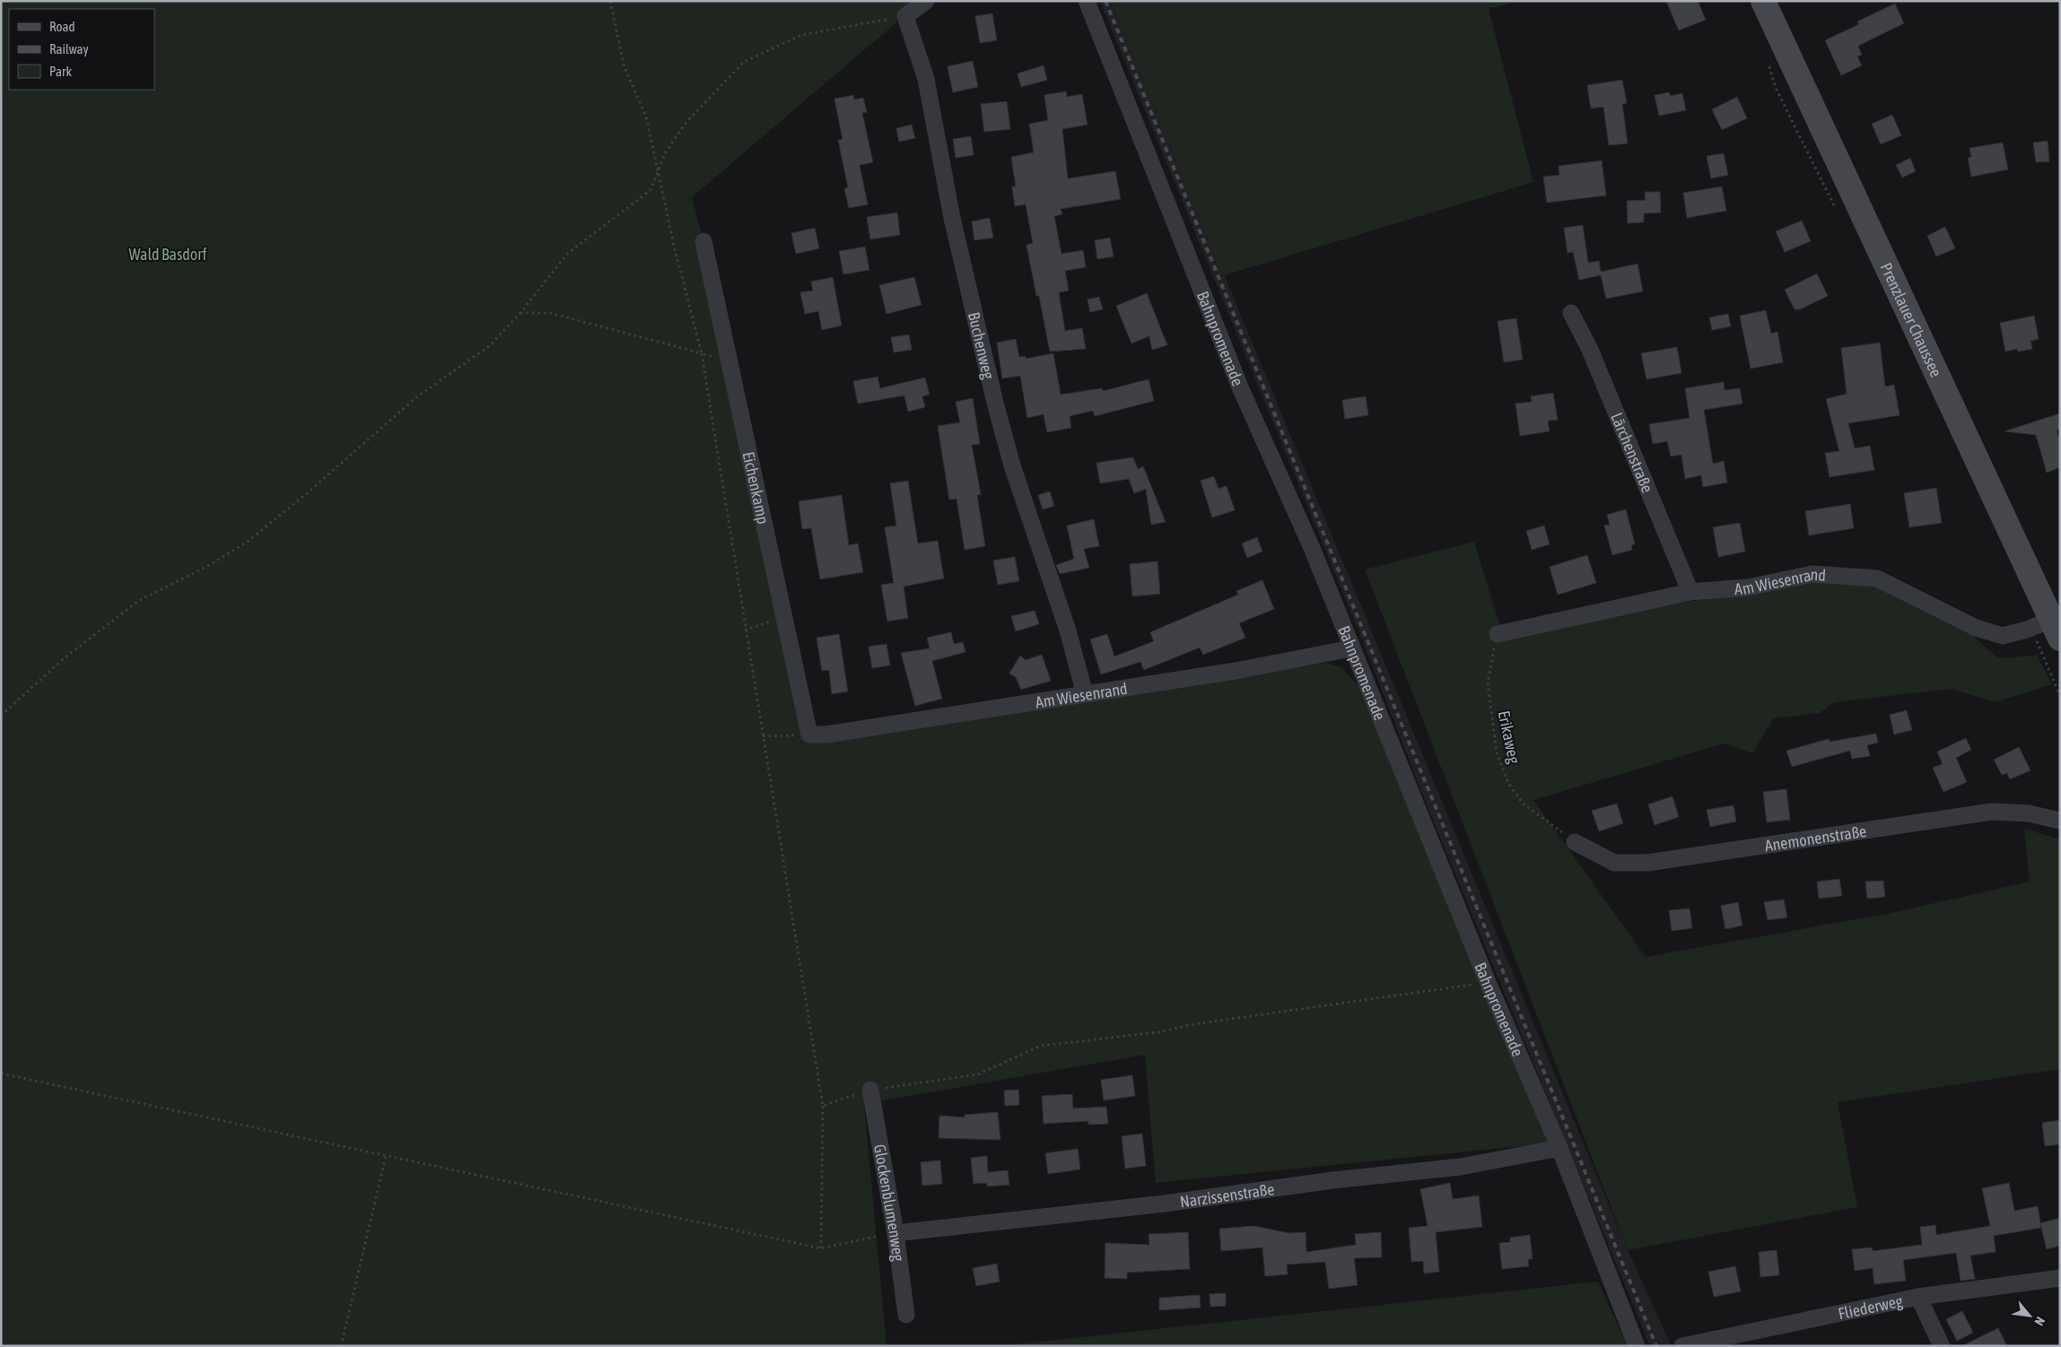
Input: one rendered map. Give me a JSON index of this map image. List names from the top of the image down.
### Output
{
  "streets": {
    "main road": ["Prenzlauer Chaussee"],
    "street": [
      "Bahnpromenade",
      "Buchenweg",
      "Lärchenstraße",
      "Eichenkamp",
      "Am Wiesenrand",
      "Anemonenstraße",
      "Narzissenstraße",
      "Glockenblumenweg",
      "Fliederweg"
    ],
    "path": ["Erikaweg"]
  },
  "crossings": [
    ["Prenzlauer Chaussee", "Am Wiesenrand"],
    ["Bahnpromenade", "Am Wiesenrand"],
    ["Bahnpromenade", "Narzissenstraße"],
    ["Buchenweg", "Am Wiesenrand"],
    ["Lärchenstraße", "Am Wiesenrand"],
    ["Eichenkamp", "Am Wiesenrand"],
    ["Am Wiesenrand", "Erikaweg"],
    ["Erikaweg", "Anemonenstraße"],
    ["Narzissenstraße", "Glockenblumenweg"]
  ],
  "parks": ["Wald Basdorf"],
  "legend": ["Road", "Railway", "Park"],
  "north": "bottom right"
}
